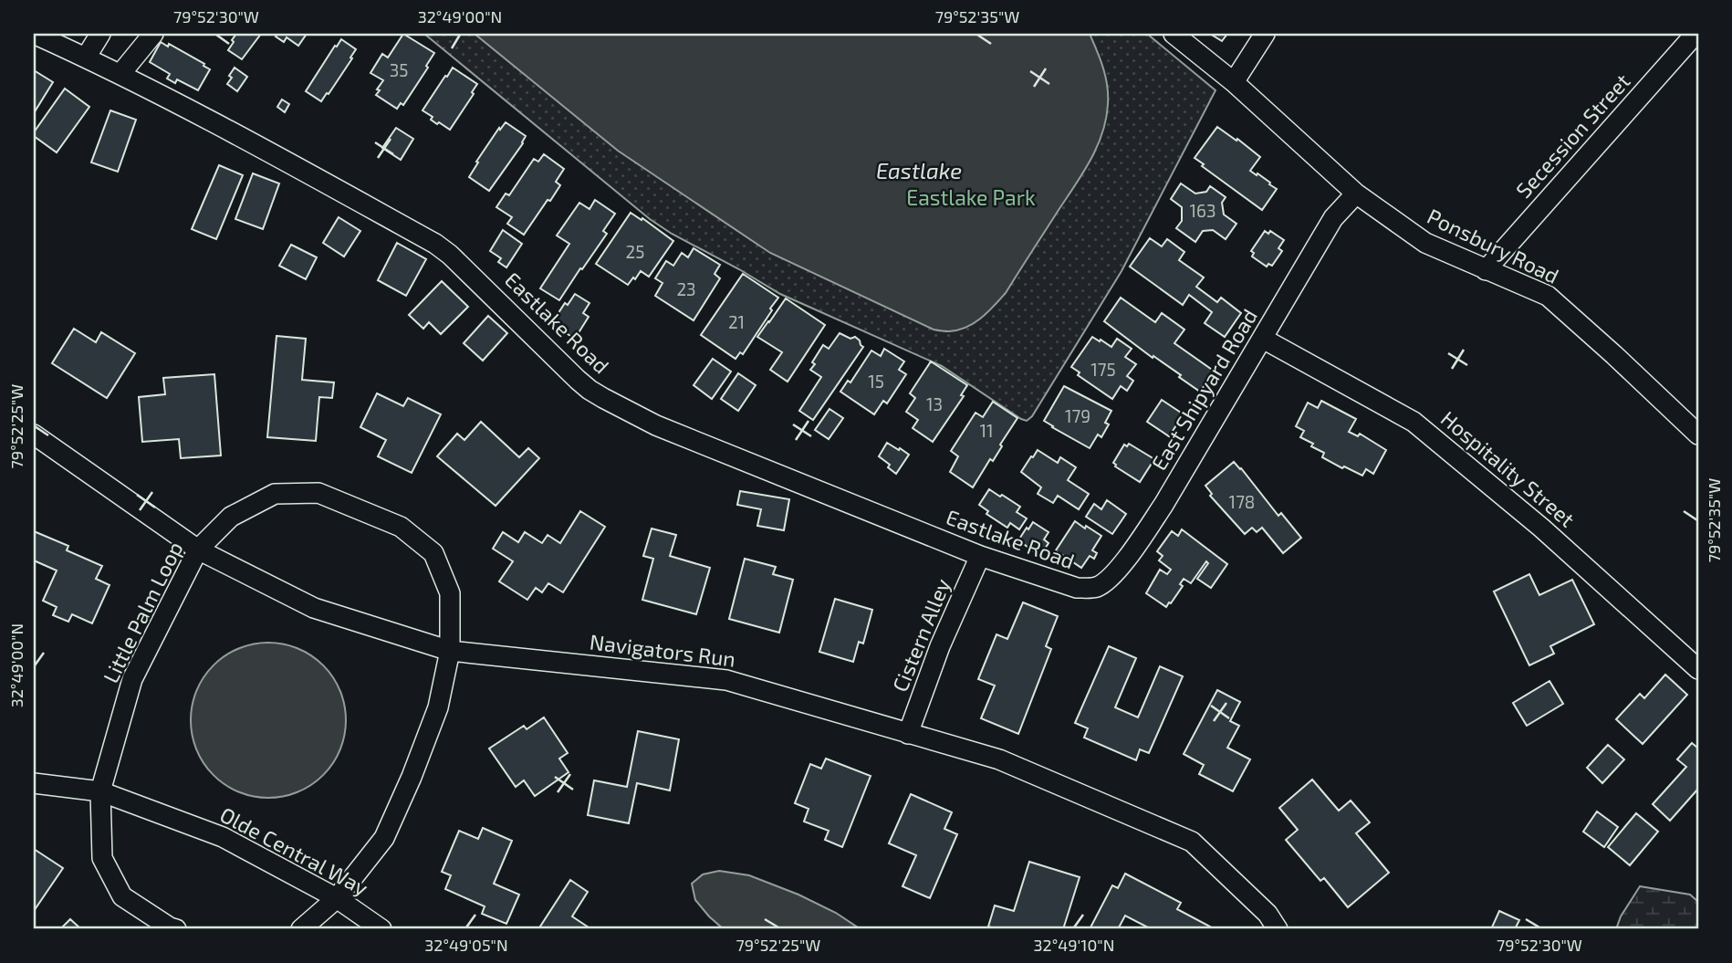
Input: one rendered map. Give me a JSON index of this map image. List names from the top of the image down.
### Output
{
  "streets": {
    "street": [
      "Secession Street",
      "Ponsbury Road",
      "Eastlake Road",
      "East Shipyard Road",
      "Hospitality Street",
      "Little Palm Loop",
      "Cistern Alley",
      "Navigators Run",
      "Olde Central Way"
    ]
  },
  "crossings": [
    ["Secession Street", "Ponsbury Road"],
    ["Ponsbury Road", "East Shipyard Road"],
    ["Eastlake Road", "East Shipyard Road"],
    ["Eastlake Road", "Cistern Alley"],
    ["East Shipyard Road", "Hospitality Street"],
    ["Little Palm Loop", "Navigators Run"],
    ["Little Palm Loop", "Olde Central Way"],
    ["Cistern Alley", "Navigators Run"]
  ],
  "water": ["Eastlake"],
  "parks": ["Eastlake Park"],
  "house_numbers": [
    "35",
    "163",
    "25",
    "23",
    "21",
    "175",
    "15",
    "13",
    "179",
    "11",
    "178"
  ],
  "coordinates": [
    "79°52'30\"W",
    "32°49'00\"N",
    "79°52'35\"W",
    "79°52'25\"W",
    "32°49'05\"N",
    "32°49'10\"N"
  ]
}
